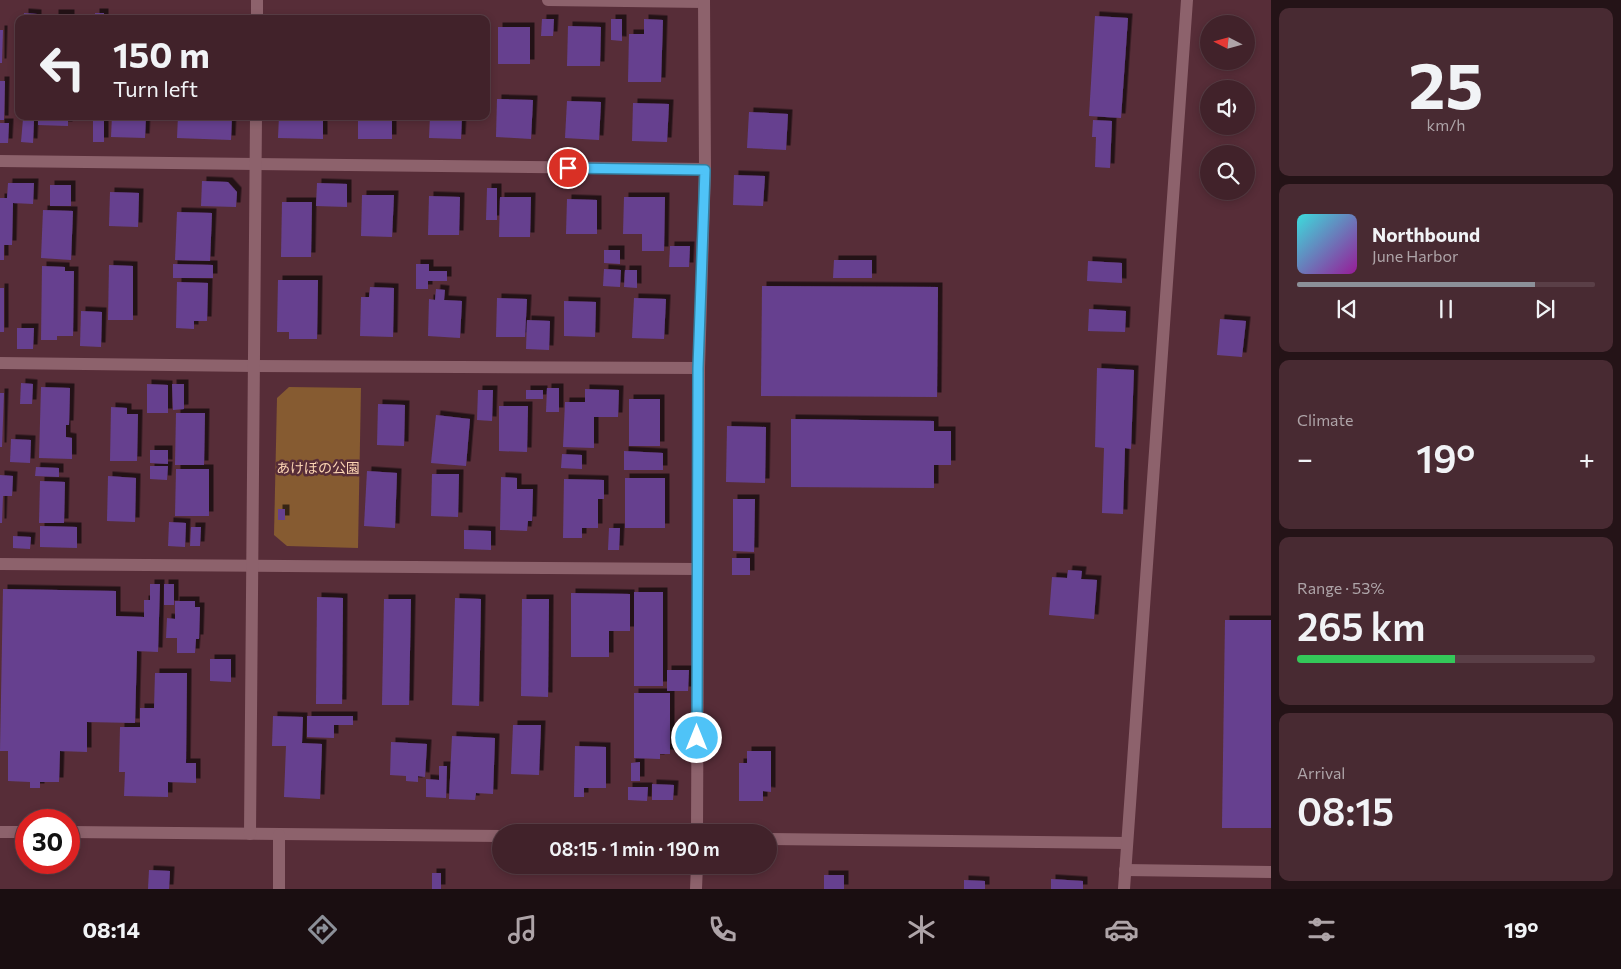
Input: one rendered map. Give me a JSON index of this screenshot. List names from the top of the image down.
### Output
{
  "parks": ["あけぼの公園"],
  "north": "left",
  "page": {
    "tile": [
      ["25", "km/h"],
      "Climate",
      ["Range · 53%", "265 km"],
      ["Arrival", "08:15"]
    ],
    "turn": ["150 m", "Turn left"],
    "song": ["Northbound", "June Harbor"],
    "heat": ["−", "19°", "+"],
    "limit": "30",
    "trip": "08:15 · 1 min · 190 m",
    "tabs": ["08:14", "19°"]
  }
}
